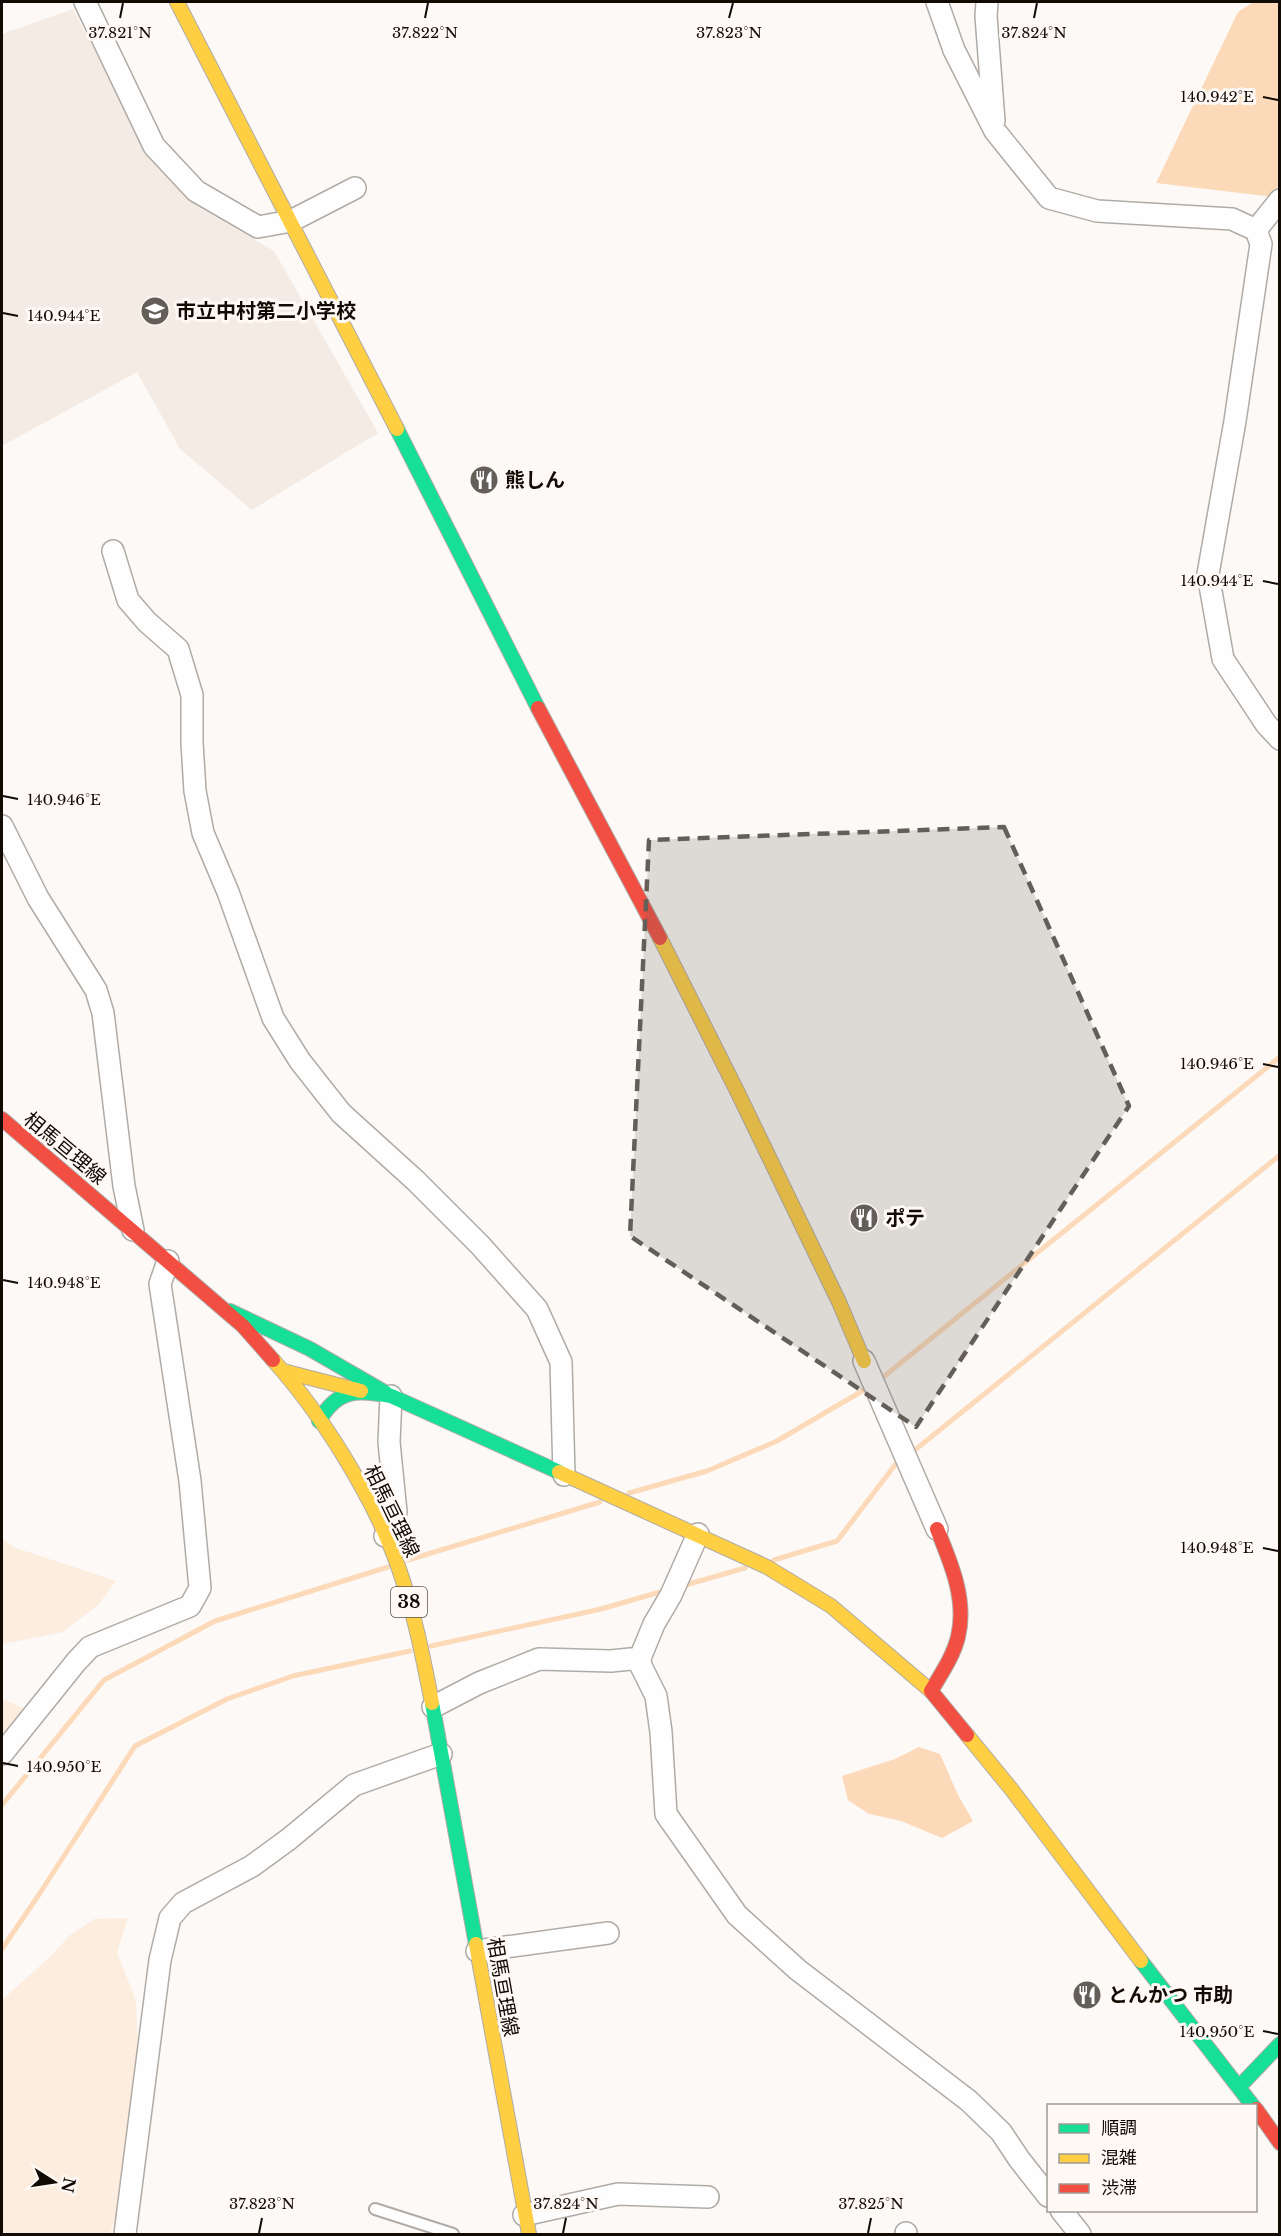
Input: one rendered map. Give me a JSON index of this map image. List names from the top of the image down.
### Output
{
  "streets": {
    "street": ["相馬亘理線", "38"]
  },
  "places": {
    "school or university": ["市立中村第二小学校"],
    "restaurant": ["熊しん", "ポテ", "とんかつ 市助"]
  },
  "legend": ["順調", "混雑", "渋滞"],
  "north": "right",
  "coordinates": [
    "37.821°N",
    "37.822°N",
    "37.823°N",
    "37.824°N",
    "140.942°E",
    "140.944°E",
    "140.946°E",
    "140.948°E",
    "140.950°E",
    "37.825°N"
  ]
}
